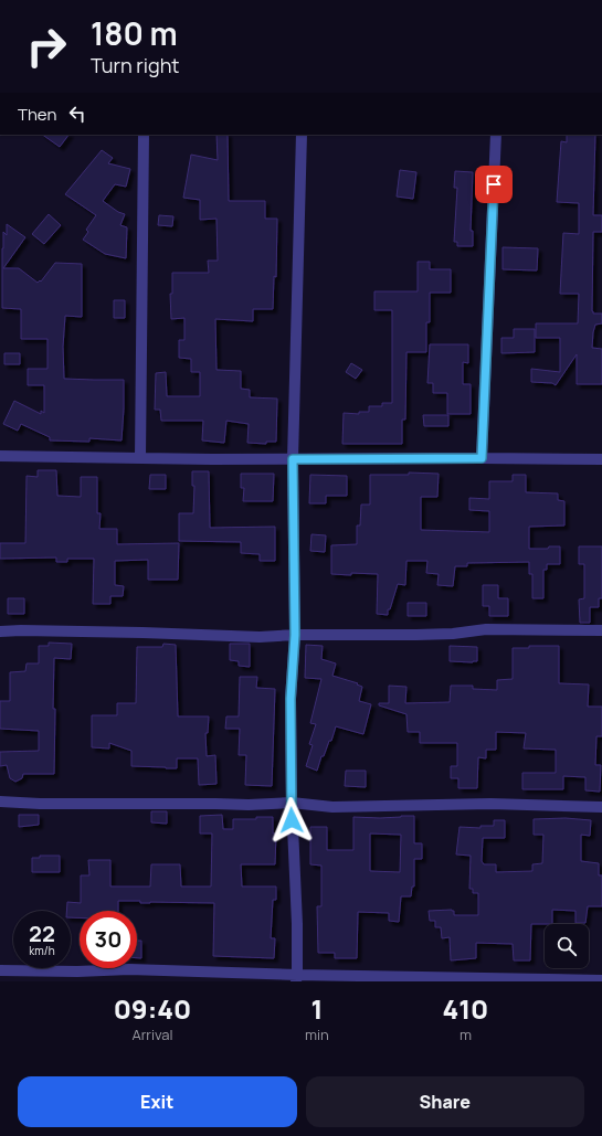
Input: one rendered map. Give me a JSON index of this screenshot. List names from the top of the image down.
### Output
{
  "page": {
    "turn": ["180 m", "Turn right"],
    "then": "Then",
    "speed": "22 km/h",
    "limit": "30",
    "eta": [
      "09:40",
      "Arrival",
      "1",
      "min",
      "410",
      "m"
    ],
    "buttons": ["Exit", "Share"]
  }
}
